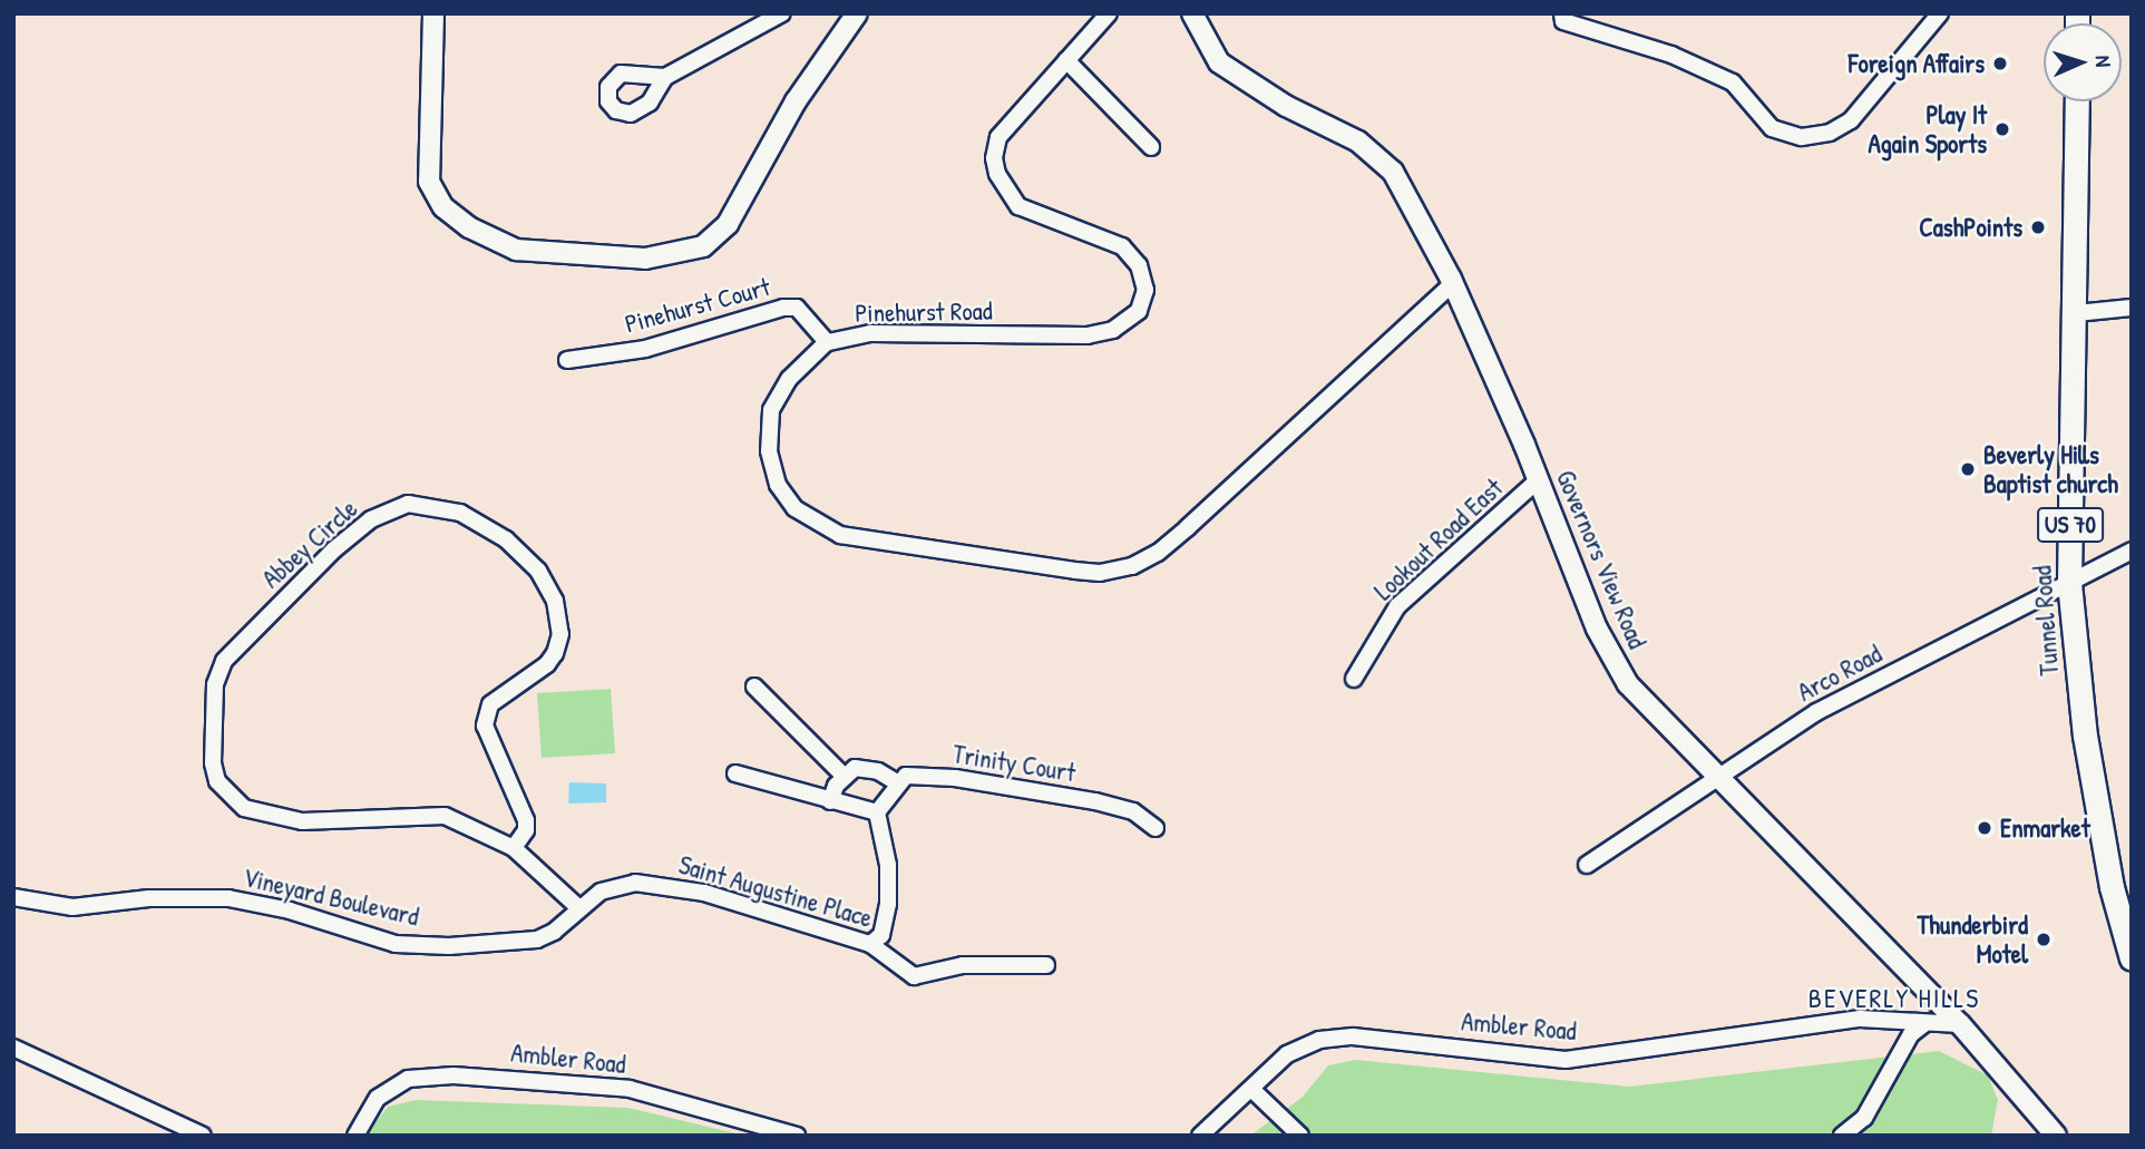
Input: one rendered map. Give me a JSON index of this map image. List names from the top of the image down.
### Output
{
  "streets": {
    "main road": ["US 70", "Tunnel Road"],
    "street": [
      "Pinehurst Court",
      "Pinehurst Road",
      "Lookout Road East",
      "Abbey Circle",
      "Governors View Road",
      "Arco Road",
      "Trinity Court",
      "Saint Augustine Place",
      "Vineyard Boulevard",
      "Ambler Road"
    ]
  },
  "crossings": [
    ["Pinehurst Court", "Pinehurst Road"],
    ["Pinehurst Road", "Governors View Road"],
    ["Lookout Road East", "Governors View Road"],
    ["Abbey Circle", "Saint Augustine Place"],
    ["Abbey Circle", "Vineyard Boulevard"],
    ["Governors View Road", "Arco Road"],
    ["Governors View Road", "Ambler Road"],
    ["Tunnel Road", "Arco Road"],
    ["Saint Augustine Place", "Vineyard Boulevard"]
  ],
  "districts": ["BEVERLY HILLS"],
  "places": [
    "Foreign Affairs",
    "Play It Again Sports",
    "CashPoints",
    "Beverly Hills Baptist church",
    "Enmarket",
    "Thunderbird Motel"
  ],
  "north": "right"
}
